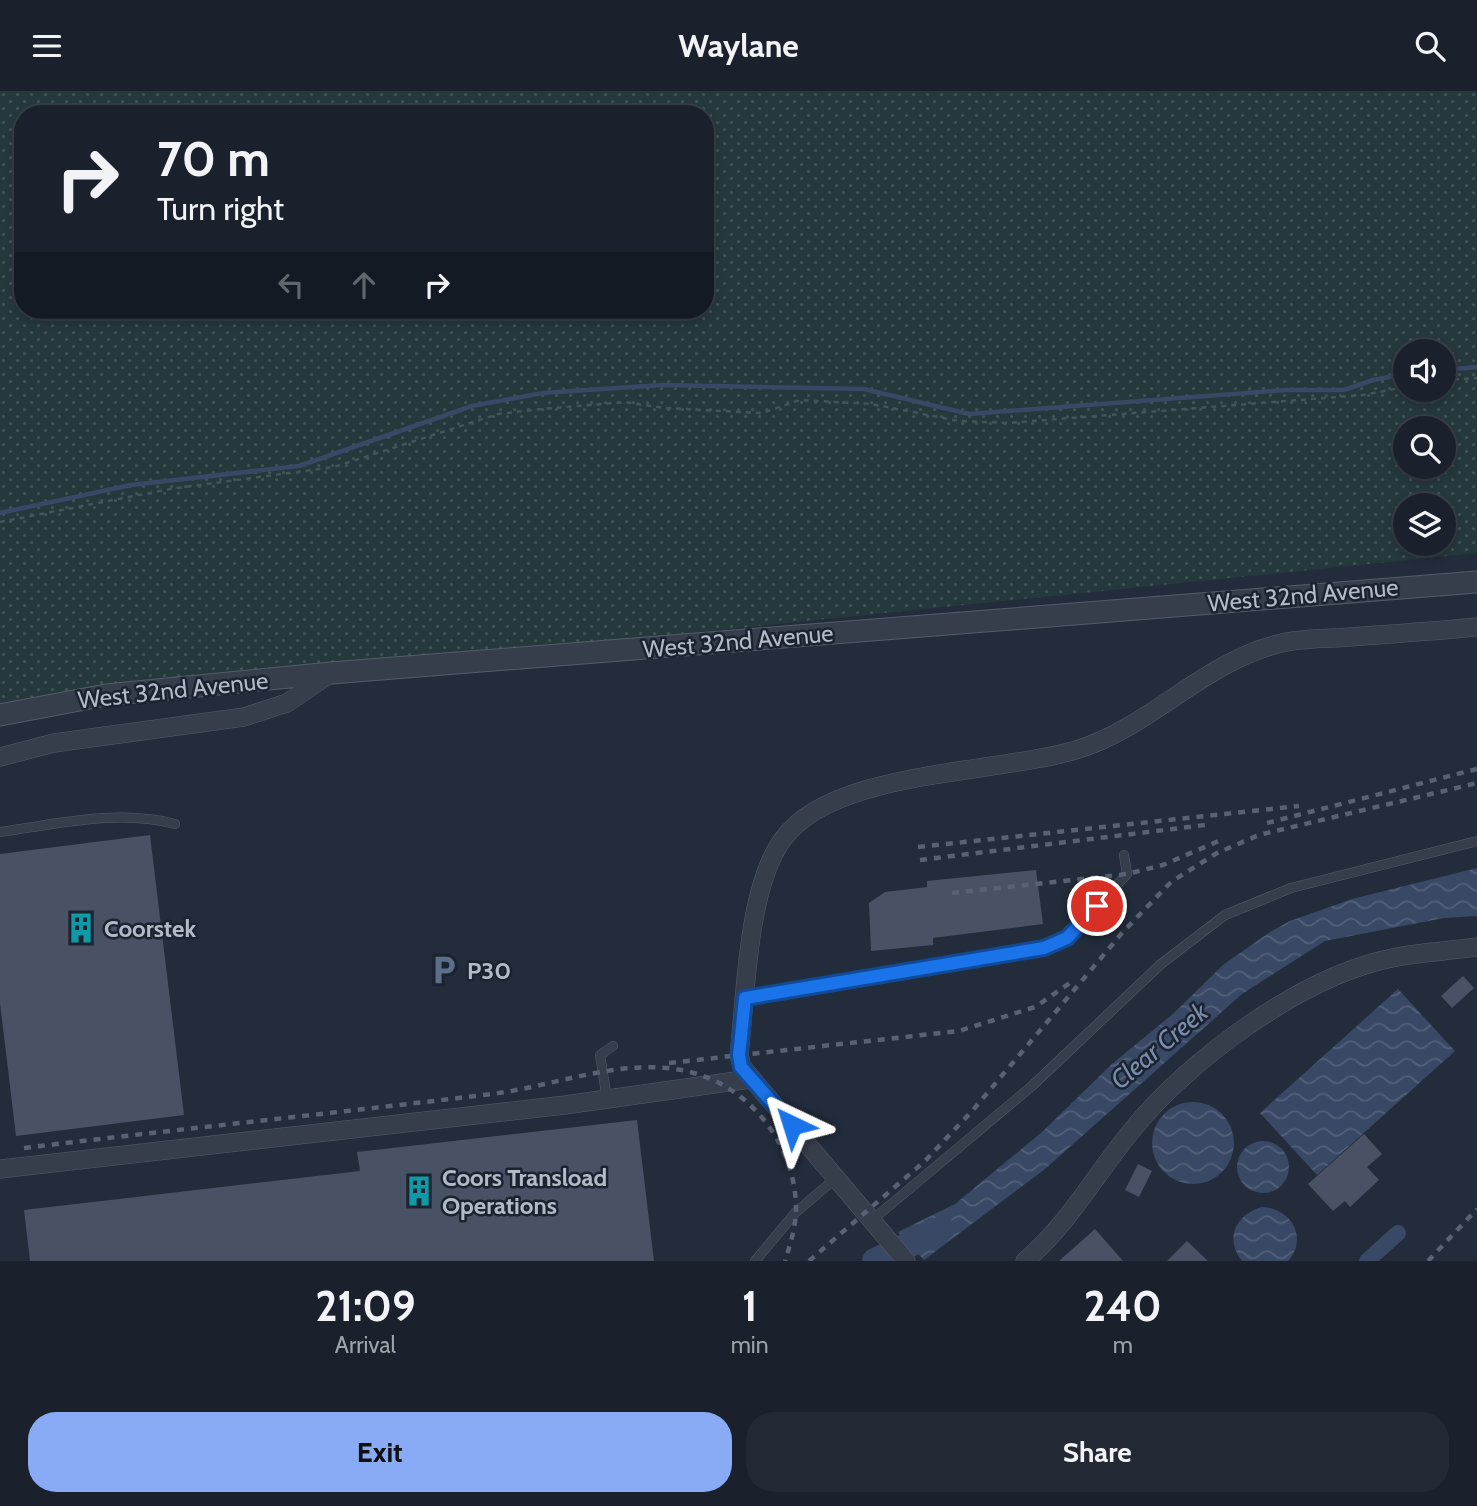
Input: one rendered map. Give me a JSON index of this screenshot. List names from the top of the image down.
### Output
{
  "streets": {
    "street": ["West 32nd Avenue"]
  },
  "water": ["Clear Creek"],
  "places": {
    "building": ["Coorstek", "Coors Transload Operations"],
    "parking": ["P30"]
  },
  "page": {
    "header": "Waylane",
    "turn": ["70 m", "Turn right"],
    "eta": [
      "21:09",
      "Arrival",
      "1",
      "min",
      "240",
      "m"
    ],
    "buttons": ["Exit", "Share"]
  }
}
